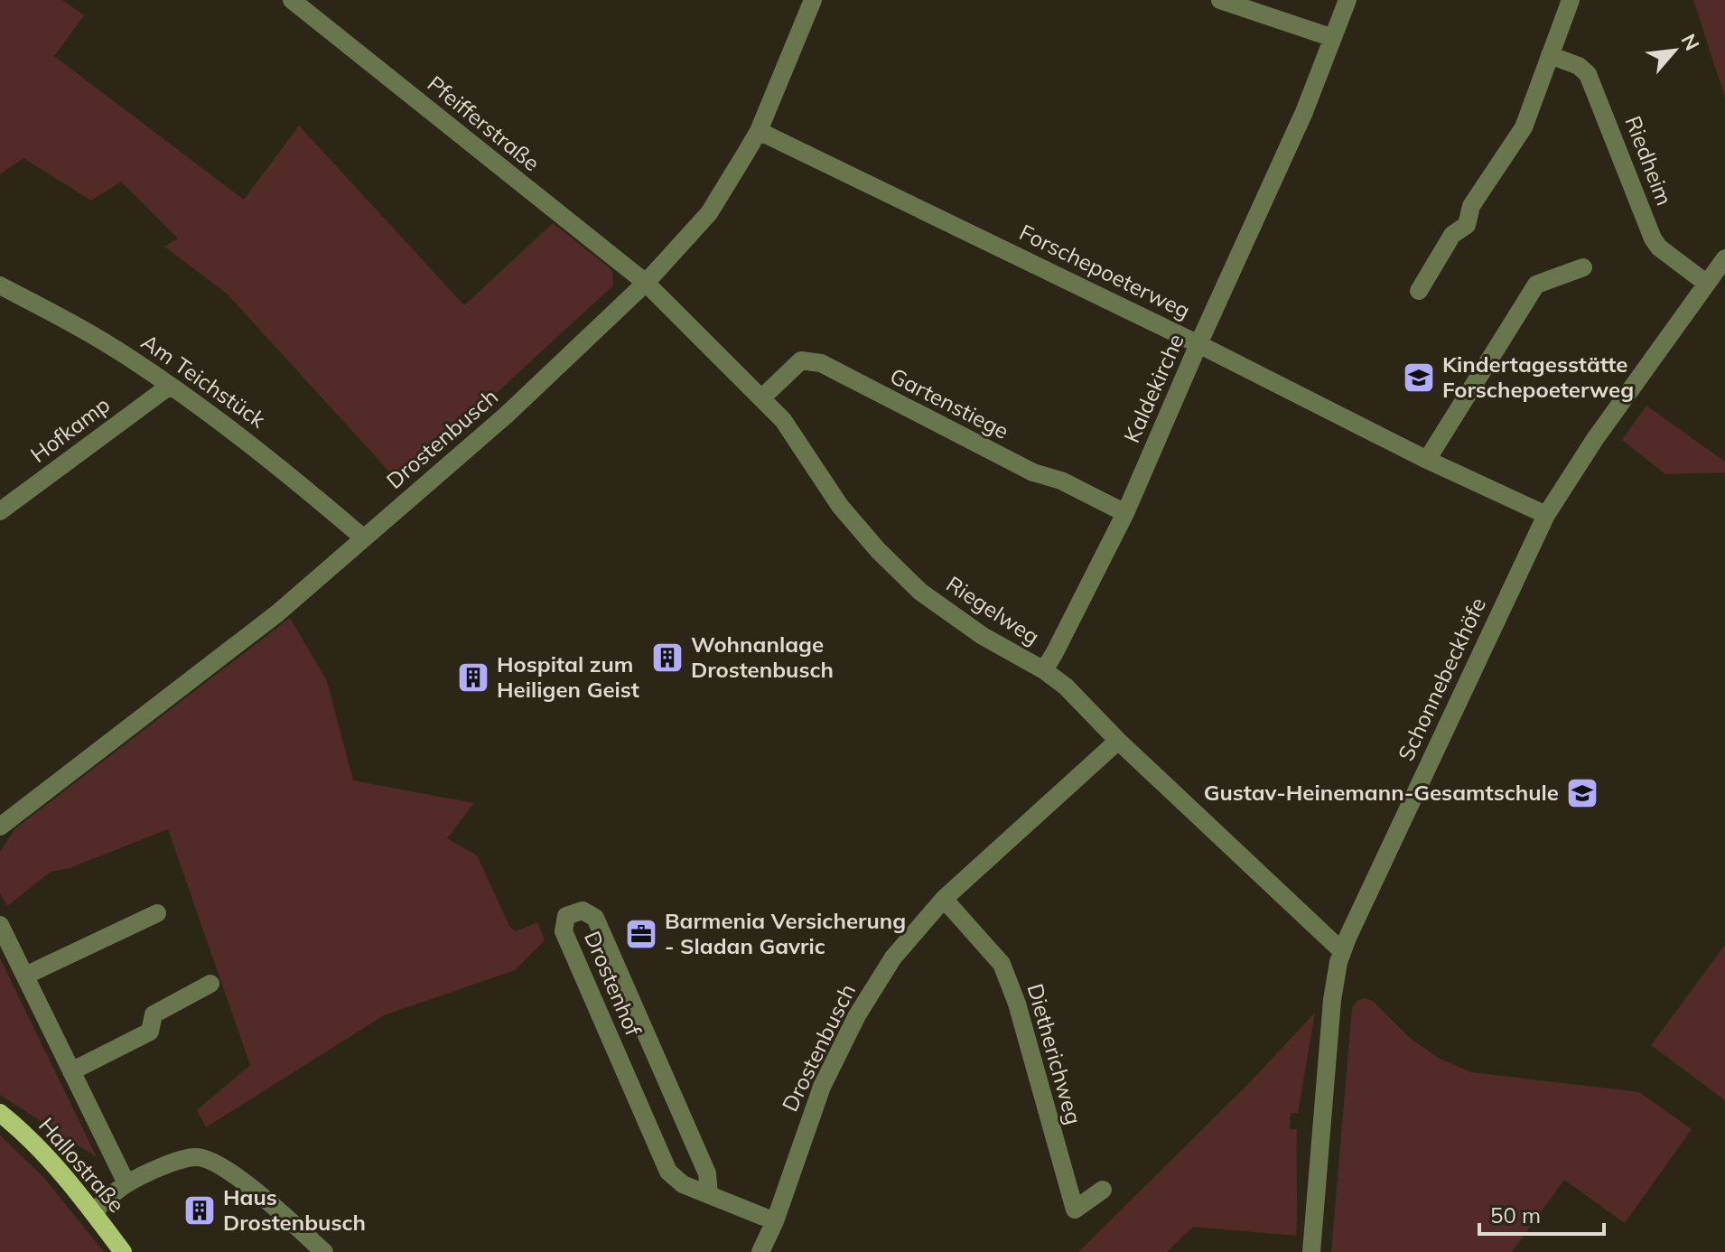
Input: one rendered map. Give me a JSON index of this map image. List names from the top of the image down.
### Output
{
  "streets": {
    "main road": ["Hallostraße"],
    "street": [
      "Pfeifferstraße",
      "Riedheim",
      "Forschepoeterweg",
      "Am Teichstück",
      "Kaldekirche",
      "Gartenstiege",
      "Hofkamp",
      "Drostenbusch",
      "Riegelweg",
      "Schonnebeckhöfe",
      "Drostenhof",
      "Dietherichweg"
    ]
  },
  "crossings": [
    ["Pfeifferstraße", "Drostenbusch"],
    ["Pfeifferstraße", "Riegelweg"],
    ["Riedheim", "Schonnebeckhöfe"],
    ["Forschepoeterweg", "Kaldekirche"],
    ["Forschepoeterweg", "Drostenbusch"],
    ["Forschepoeterweg", "Schonnebeckhöfe"],
    ["Am Teichstück", "Hofkamp"],
    ["Am Teichstück", "Drostenbusch"],
    ["Kaldekirche", "Gartenstiege"],
    ["Kaldekirche", "Riegelweg"],
    ["Gartenstiege", "Riegelweg"],
    ["Drostenbusch", "Riegelweg"],
    ["Drostenbusch", "Drostenhof"],
    ["Drostenbusch", "Dietherichweg"],
    ["Riegelweg", "Schonnebeckhöfe"]
  ],
  "places": {
    "school or university": ["Kindertagesstätte Forschepoeterweg", "Gustav-Heinemann-Gesamtschule"],
    "building": ["Wohnanlage Drostenbusch", "Hospital zum Heiligen Geist", "Haus Drostenbusch"],
    "office": ["Barmenia Versicherung - Sladan Gavric"]
  },
  "scale_bar": "50 m",
  "north": "top right"
}
